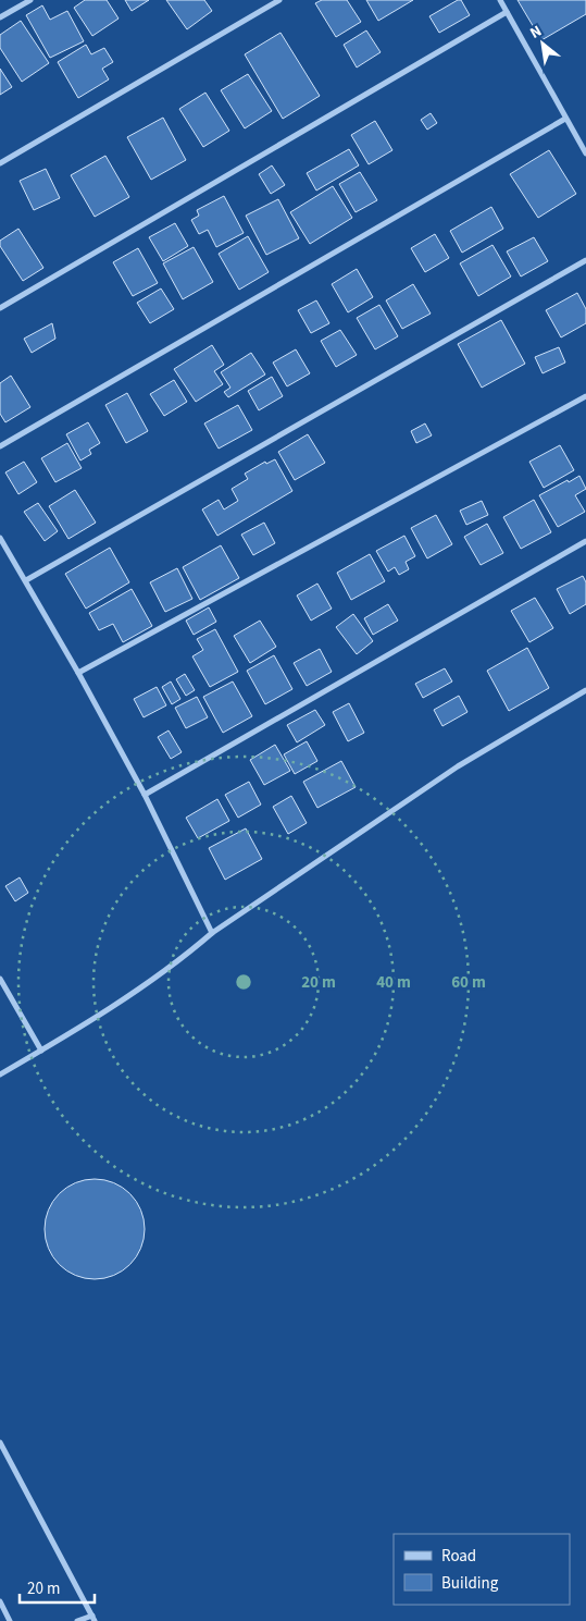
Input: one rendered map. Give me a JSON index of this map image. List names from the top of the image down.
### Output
{
  "legend": ["Road", "Building"],
  "scale_bar": "20 m",
  "north": "top left",
  "rings": ["20 m", "40 m", "60 m"]
}
